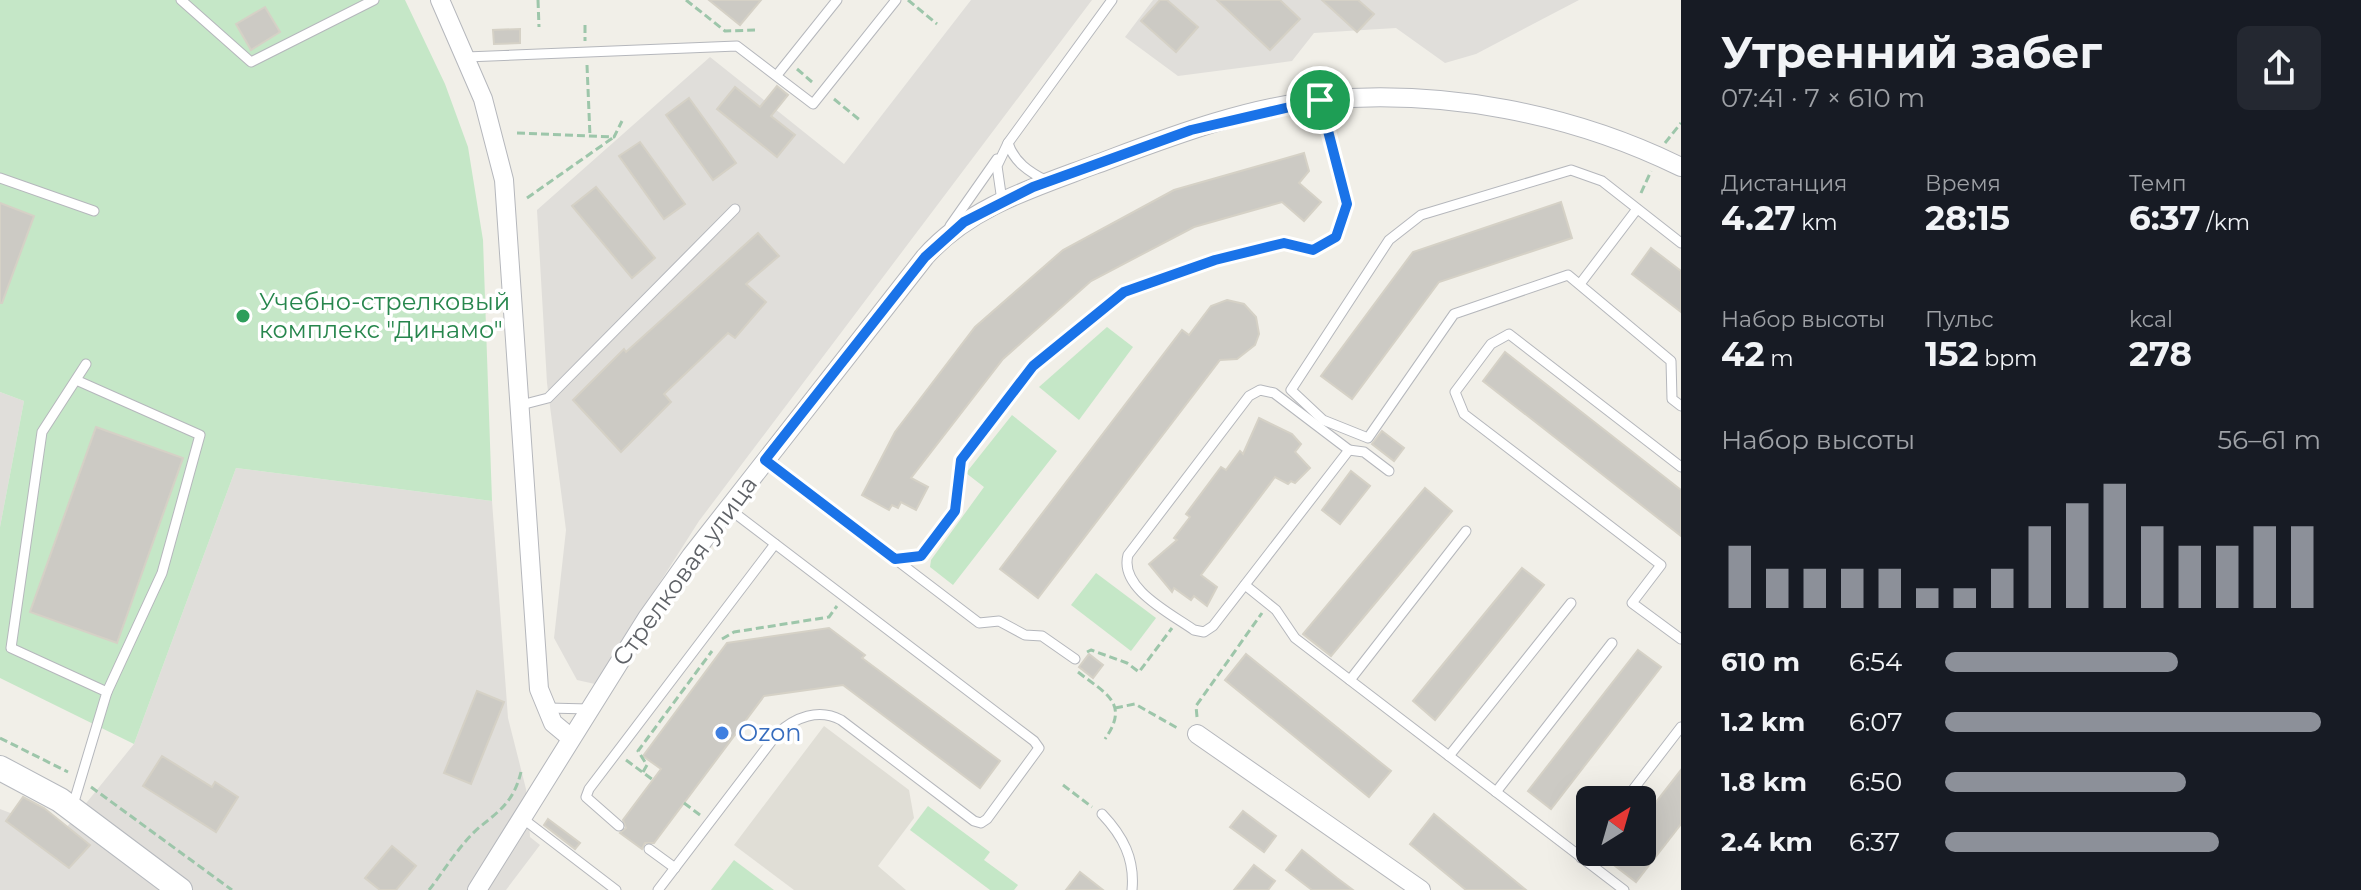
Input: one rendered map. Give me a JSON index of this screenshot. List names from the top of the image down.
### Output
{
  "streets": {
    "street": ["Стрелковая улица"]
  },
  "places": ["Учебно-стрелковый комплекс \"Динамо\"", "Ozon"],
  "north": "top right",
  "page": {
    "heading": ["Утренний забег", "07:41 · 7 × 610 m"],
    "stats": [
      ["Дистанция", "4.27 km"],
      ["Время", "28:15"],
      ["Темп", "6:37 /km"],
      ["Набор высоты", "42 m"],
      ["Пульс", "152 bpm"],
      ["kcal", "278"]
    ],
    "chart": ["Набор высоты", "56–61 m"],
    "list": [
      {
        "name": "610 m",
        "note": "6:54"
      },
      {
        "name": "1.2 km",
        "note": "6:07"
      },
      {
        "name": "1.8 km",
        "note": "6:50"
      },
      {
        "name": "2.4 km",
        "note": "6:37"
      }
    ]
  }
}
